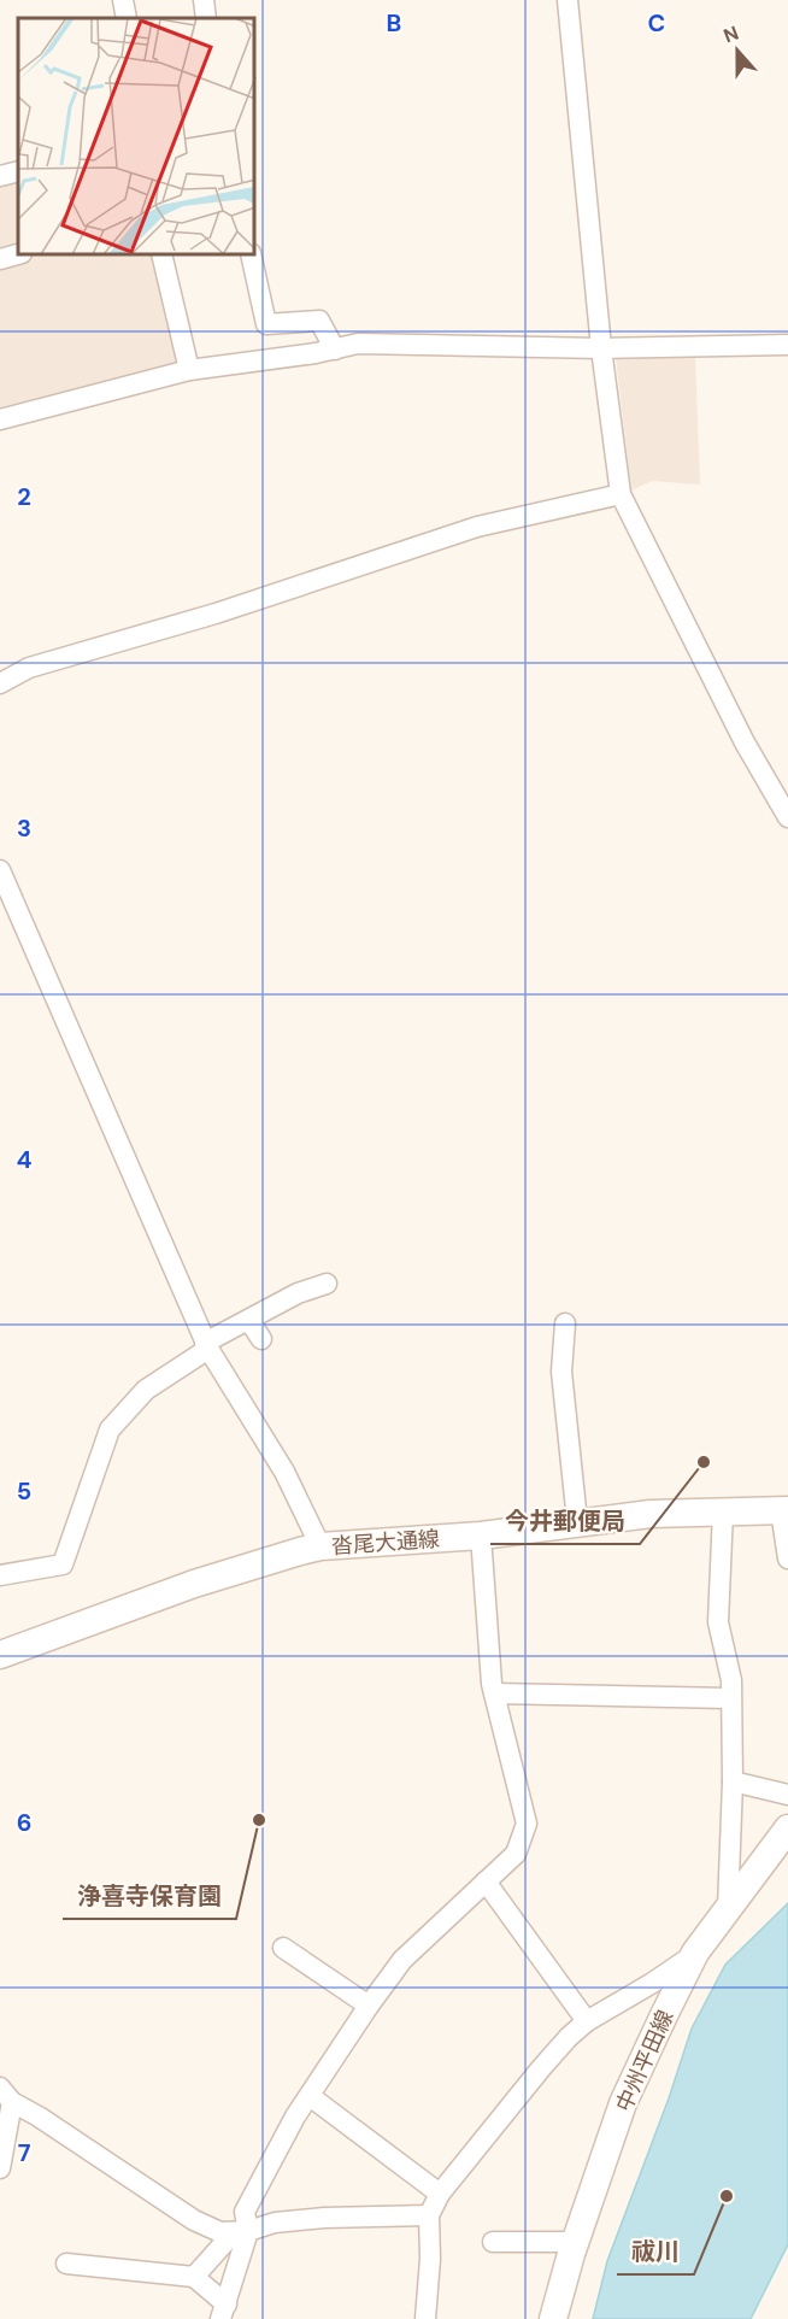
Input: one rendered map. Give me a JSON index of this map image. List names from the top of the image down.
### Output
{
  "streets": {
    "main road": ["沓尾大通線", "中州平田線"]
  },
  "places": ["今井郵便局", "浄喜寺保育園", "祓川"],
  "north": "top",
  "grid": {
    "columns": ["B", "C"],
    "rows": [
      "2",
      "3",
      "4",
      "5",
      "6",
      "7"
    ]
  }
}
